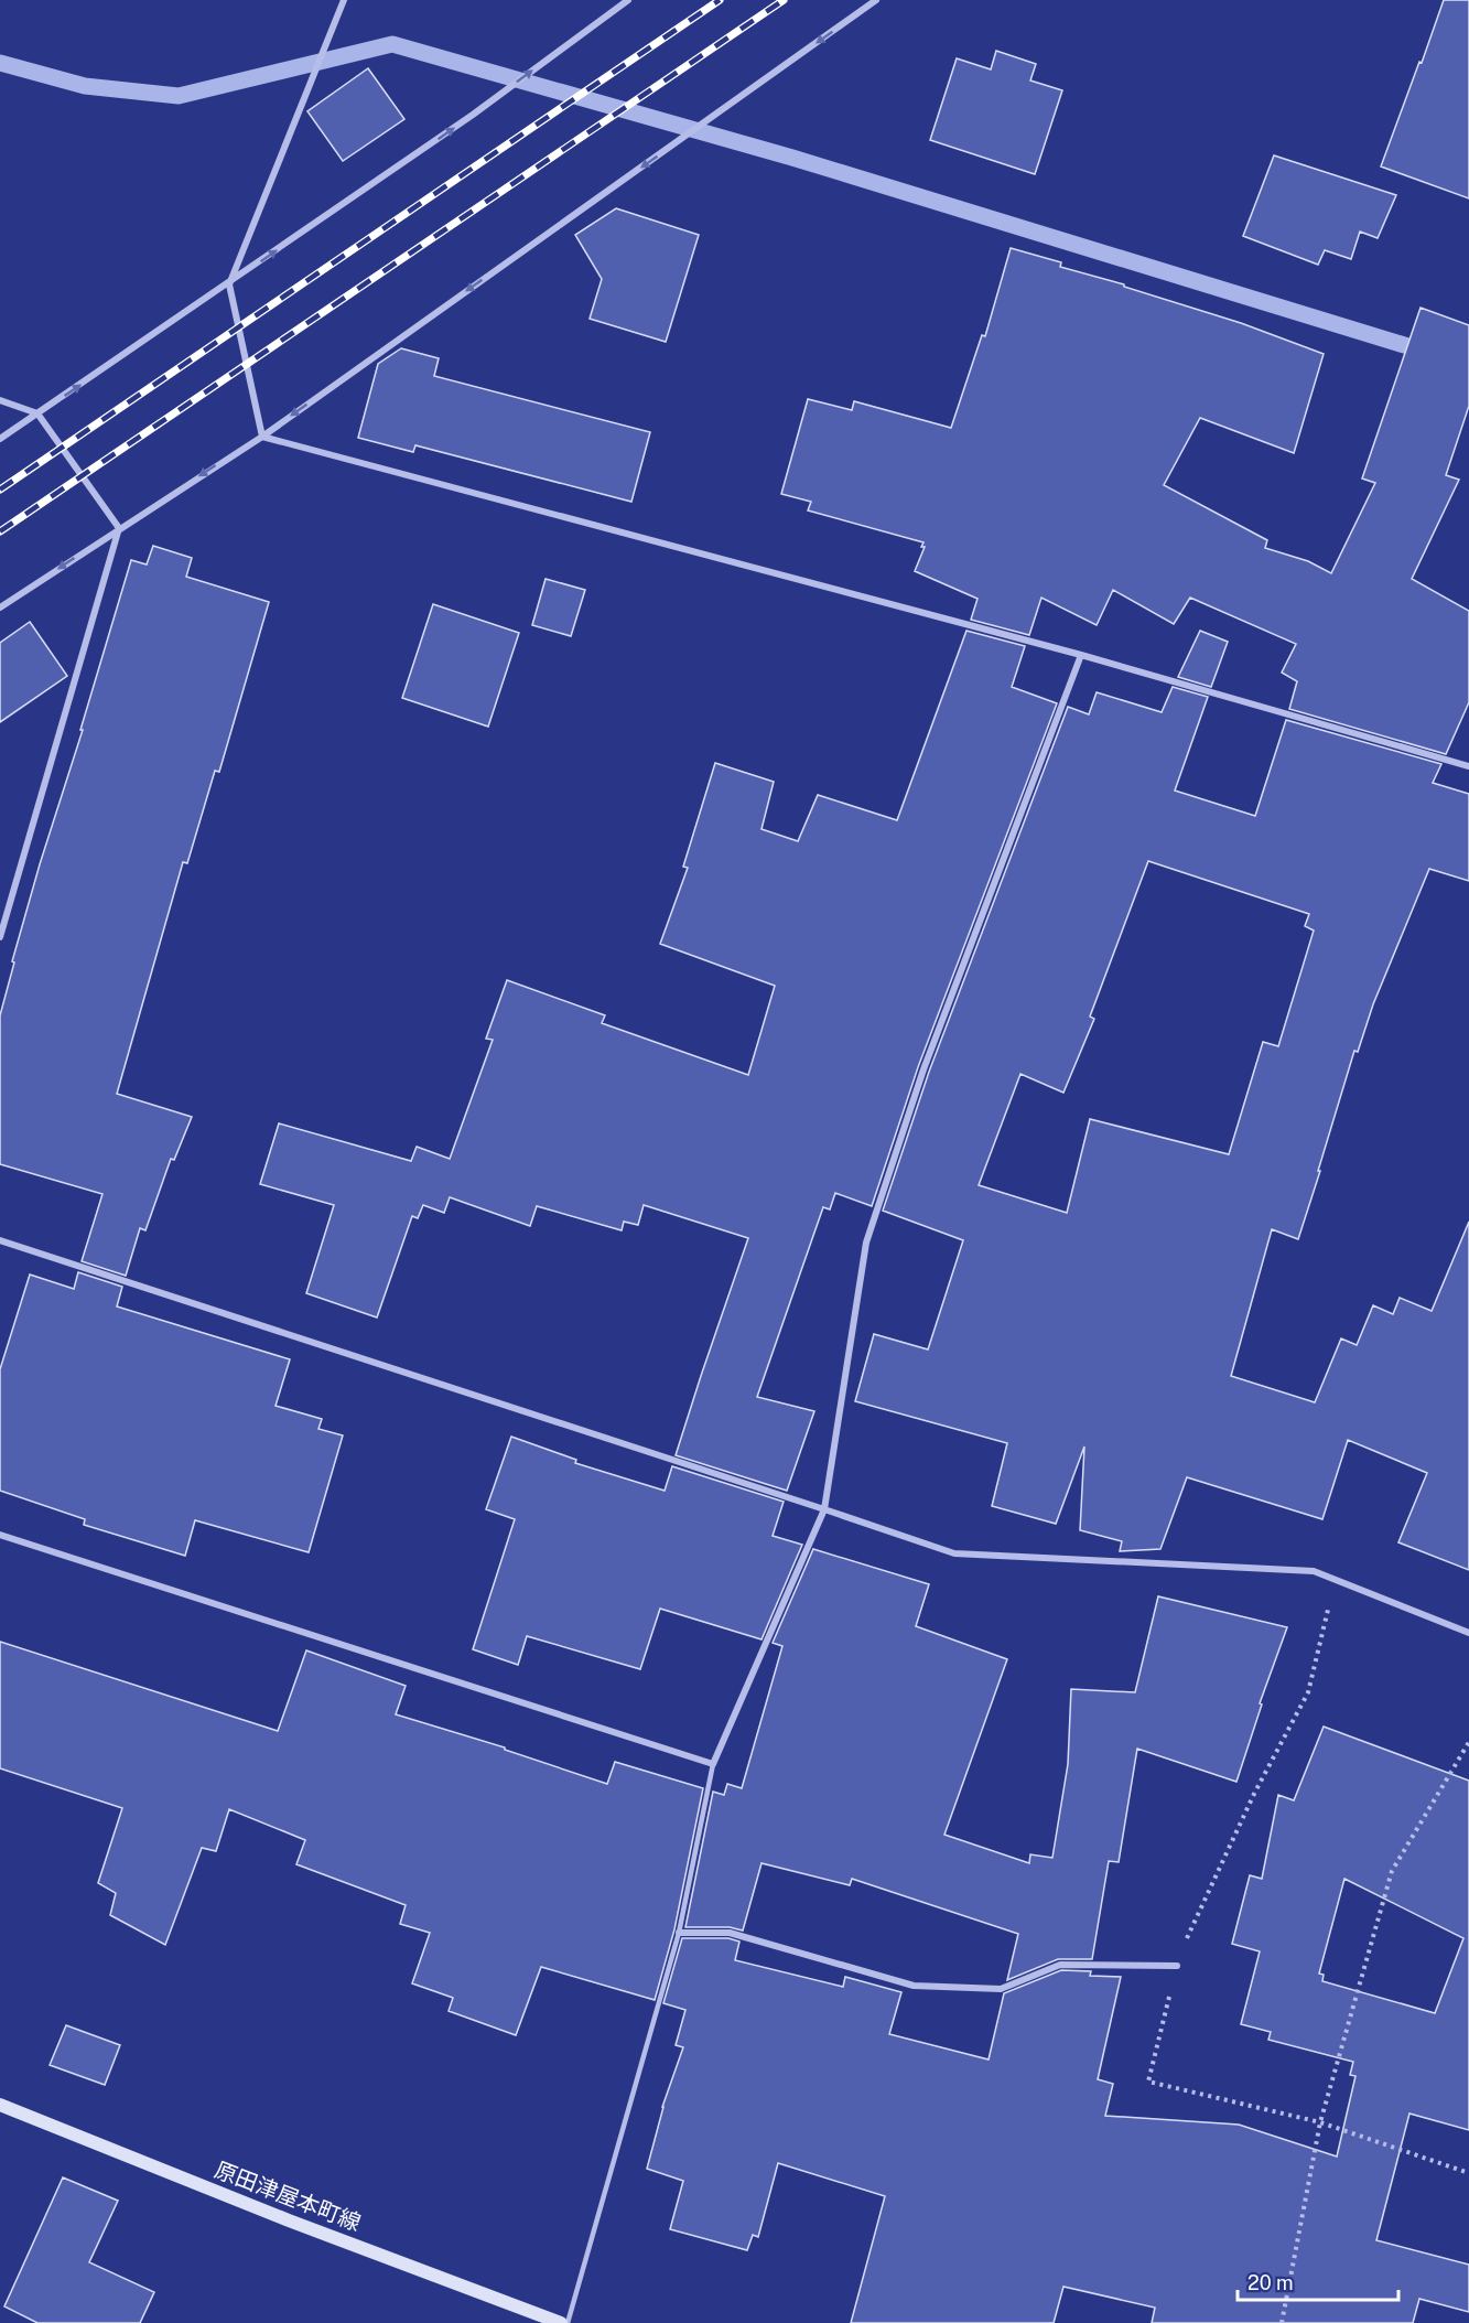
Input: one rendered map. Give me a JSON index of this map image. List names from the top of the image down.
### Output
{
  "streets": {
    "street": ["原田津屋本町線"]
  },
  "scale_bar": "20 m"
}
